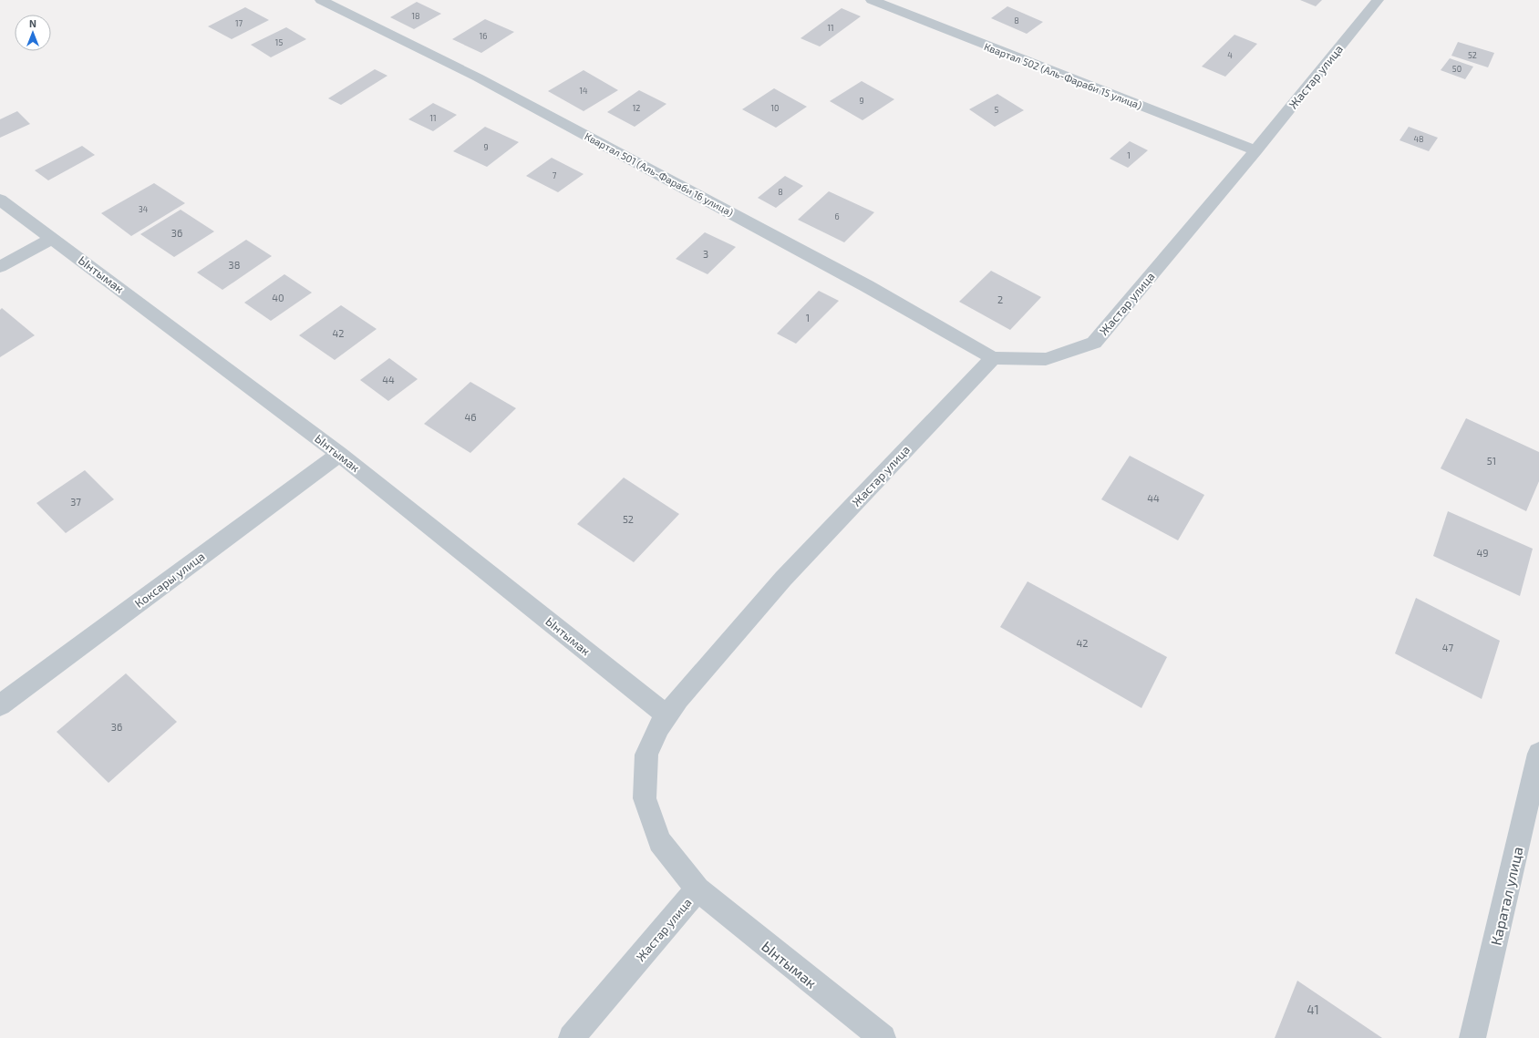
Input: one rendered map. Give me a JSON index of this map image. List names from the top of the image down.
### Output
{
  "streets": {
    "street": [
      "Квартал 502 (Аль-Фараби 15 улица)",
      "Жастар улица",
      "Квартал 501 (Аль-Фараби 16 улица)",
      "Ынтымак",
      "Коксары улица",
      "Каратал улица"
    ]
  },
  "crossings": [
    ["Квартал 502 (Аль-Фараби 15 улица)", "Жастар улица"],
    ["Жастар улица", "Квартал 501 (Аль-Фараби 16 улица)"],
    ["Жастар улица", "Ынтымак"],
    ["Ынтымак", "Коксары улица"]
  ],
  "house_numbers": [
    "18",
    "8",
    "17",
    "11",
    "16",
    "15",
    "4",
    "52",
    "50",
    "14",
    "9",
    "12",
    "10",
    "5",
    "11",
    "48",
    "9",
    "1",
    "7",
    "8",
    "34",
    "6",
    "36",
    "3",
    "38",
    "40",
    "2",
    "1",
    "42",
    "44",
    "46",
    "51",
    "44",
    "37",
    "52",
    "49",
    "42",
    "47",
    "36",
    "41"
  ],
  "north": "top"
}
